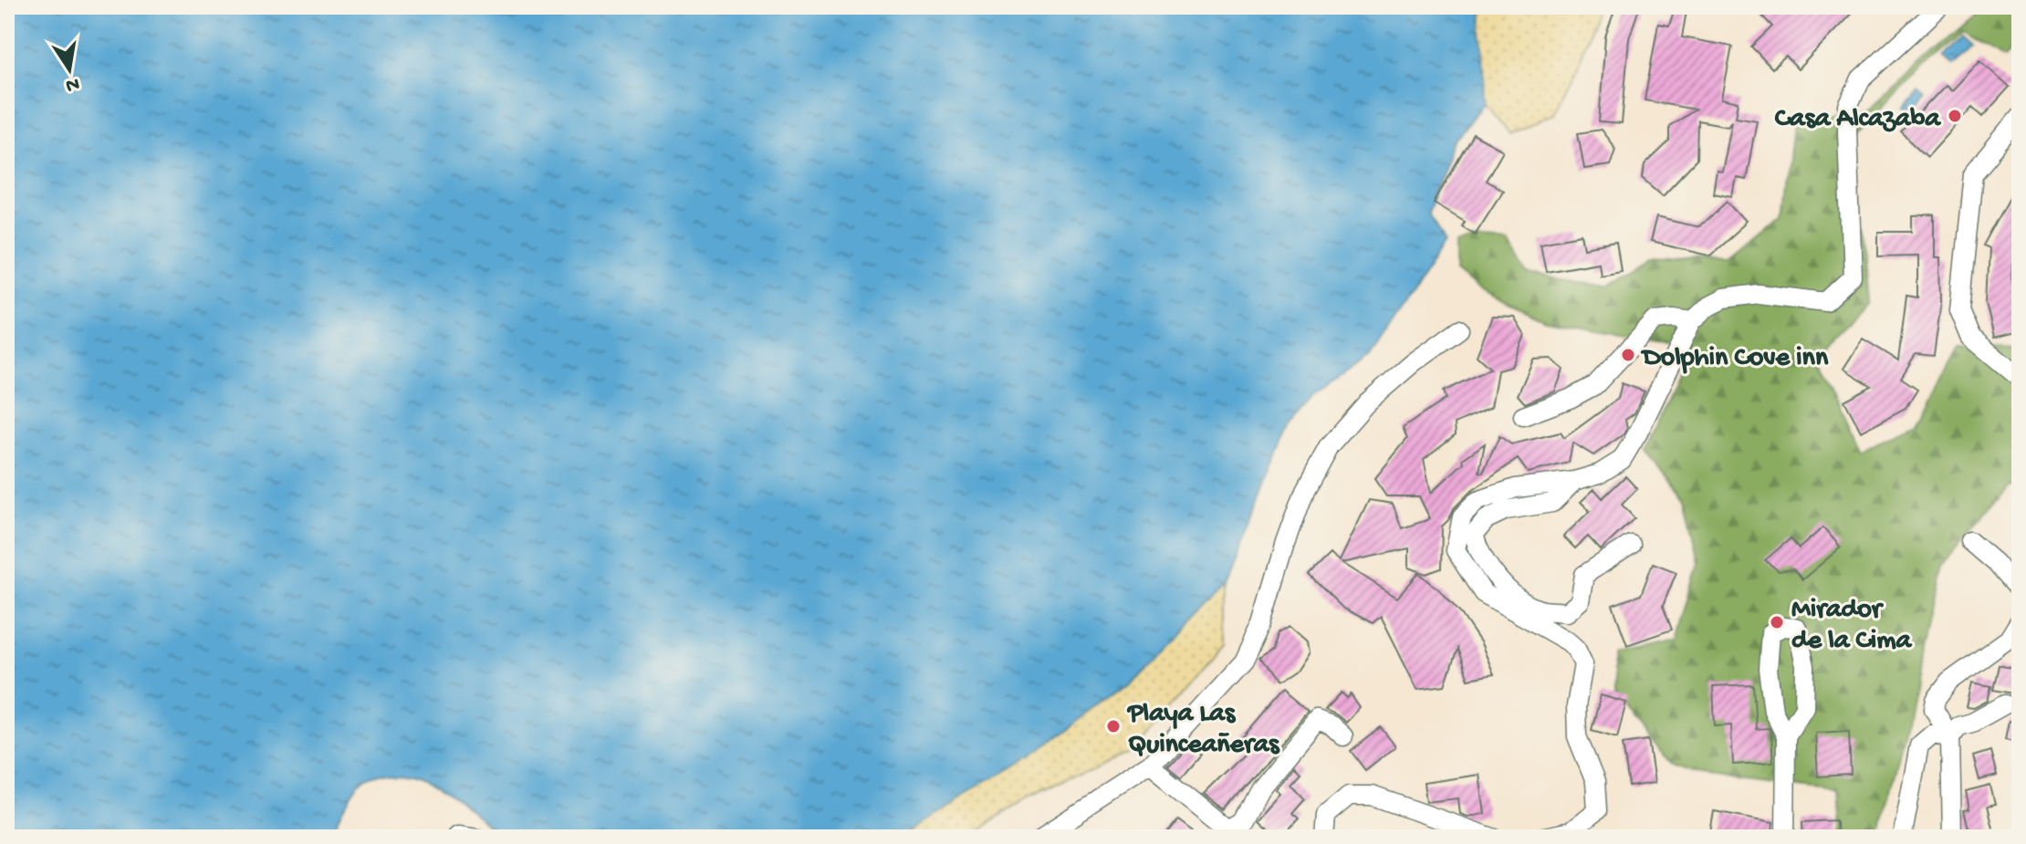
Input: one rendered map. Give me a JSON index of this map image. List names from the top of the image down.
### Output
{
  "places": [
    "Casa Alcazaba",
    "Dolphin Cove inn",
    "Mirador de la Cima",
    "Playa Las Quinceañeras"
  ],
  "north": "bottom"
}
